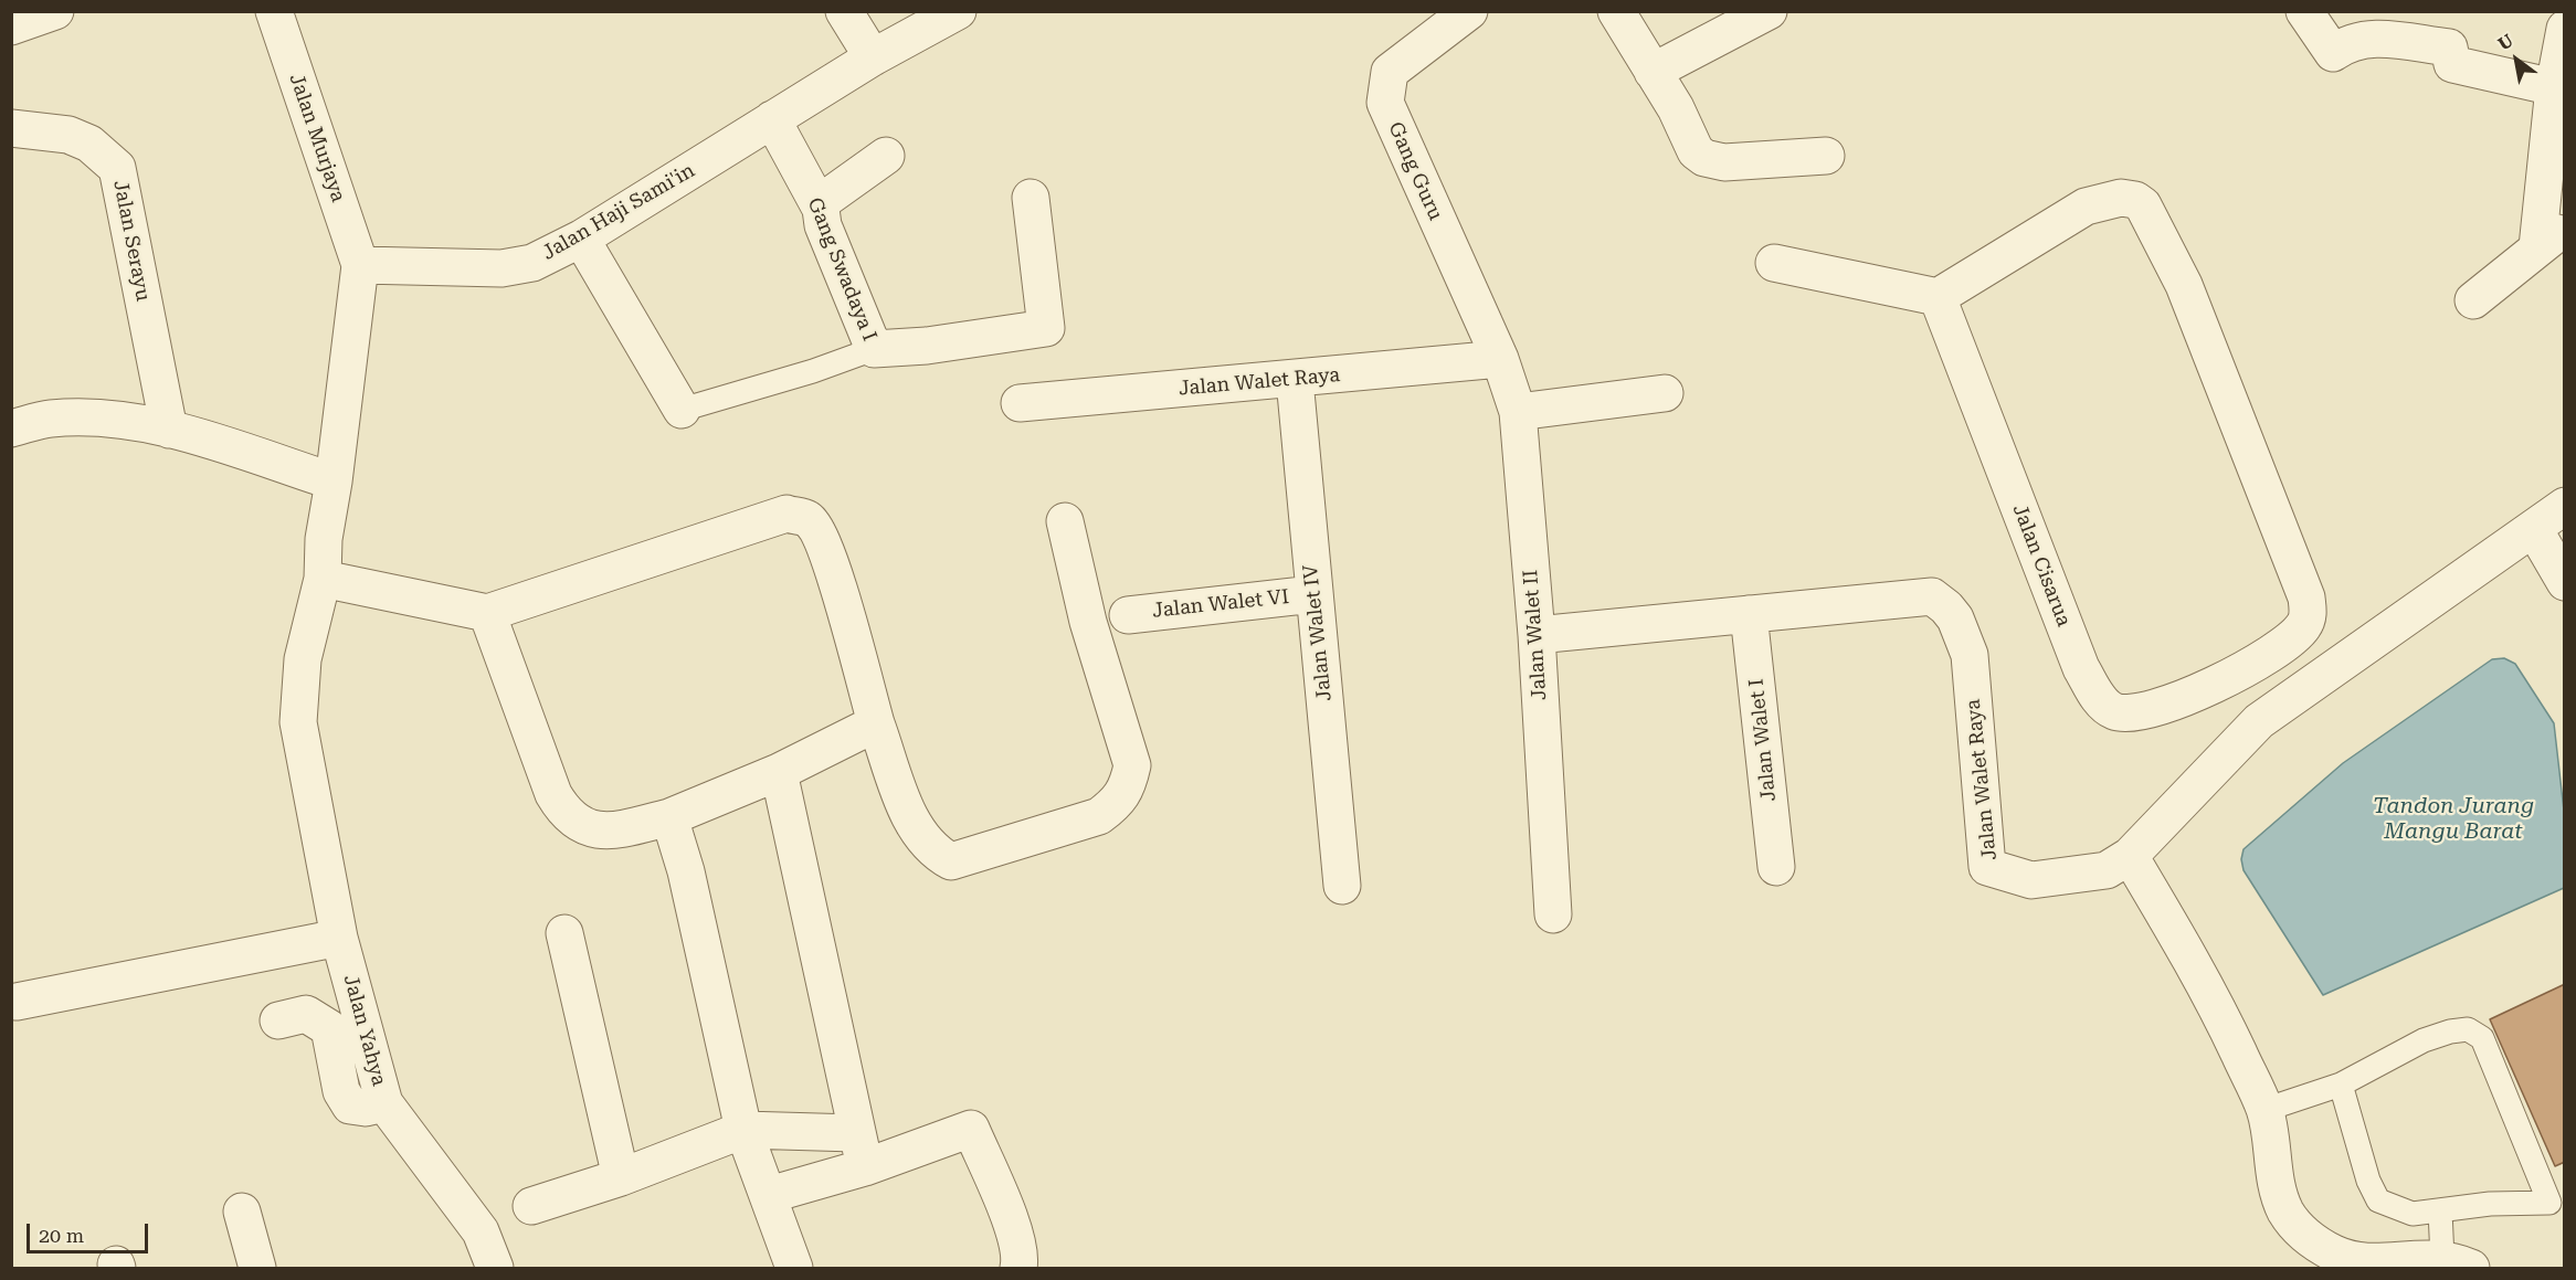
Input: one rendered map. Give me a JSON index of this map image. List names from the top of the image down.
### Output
{
  "streets": {
    "street": [
      "Jalan Murjaya",
      "Gang Guru",
      "Jalan Haji Sami'in",
      "Jalan Serayu",
      "Gang Swadaya I",
      "Jalan Walet Raya",
      "Jalan Cisarua",
      "Jalan Walet VI",
      "Jalan Walet IV",
      "Jalan Walet II",
      "Jalan Walet I",
      "Jalan Yahya"
    ]
  },
  "crossings": [
    ["Jalan Murjaya", "Jalan Haji Sami'in"],
    ["Gang Guru", "Jalan Walet Raya"],
    ["Gang Guru", "Jalan Walet II"],
    ["Jalan Haji Sami'in", "Gang Swadaya I"],
    ["Jalan Walet Raya", "Jalan Walet IV"],
    ["Jalan Walet Raya", "Jalan Walet II"],
    ["Jalan Walet Raya", "Jalan Walet I"],
    ["Jalan Walet VI", "Jalan Walet IV"]
  ],
  "water": ["Tandon Jurang Mangu Barat"],
  "scale_bar": "20 m",
  "north": "top left"
}
